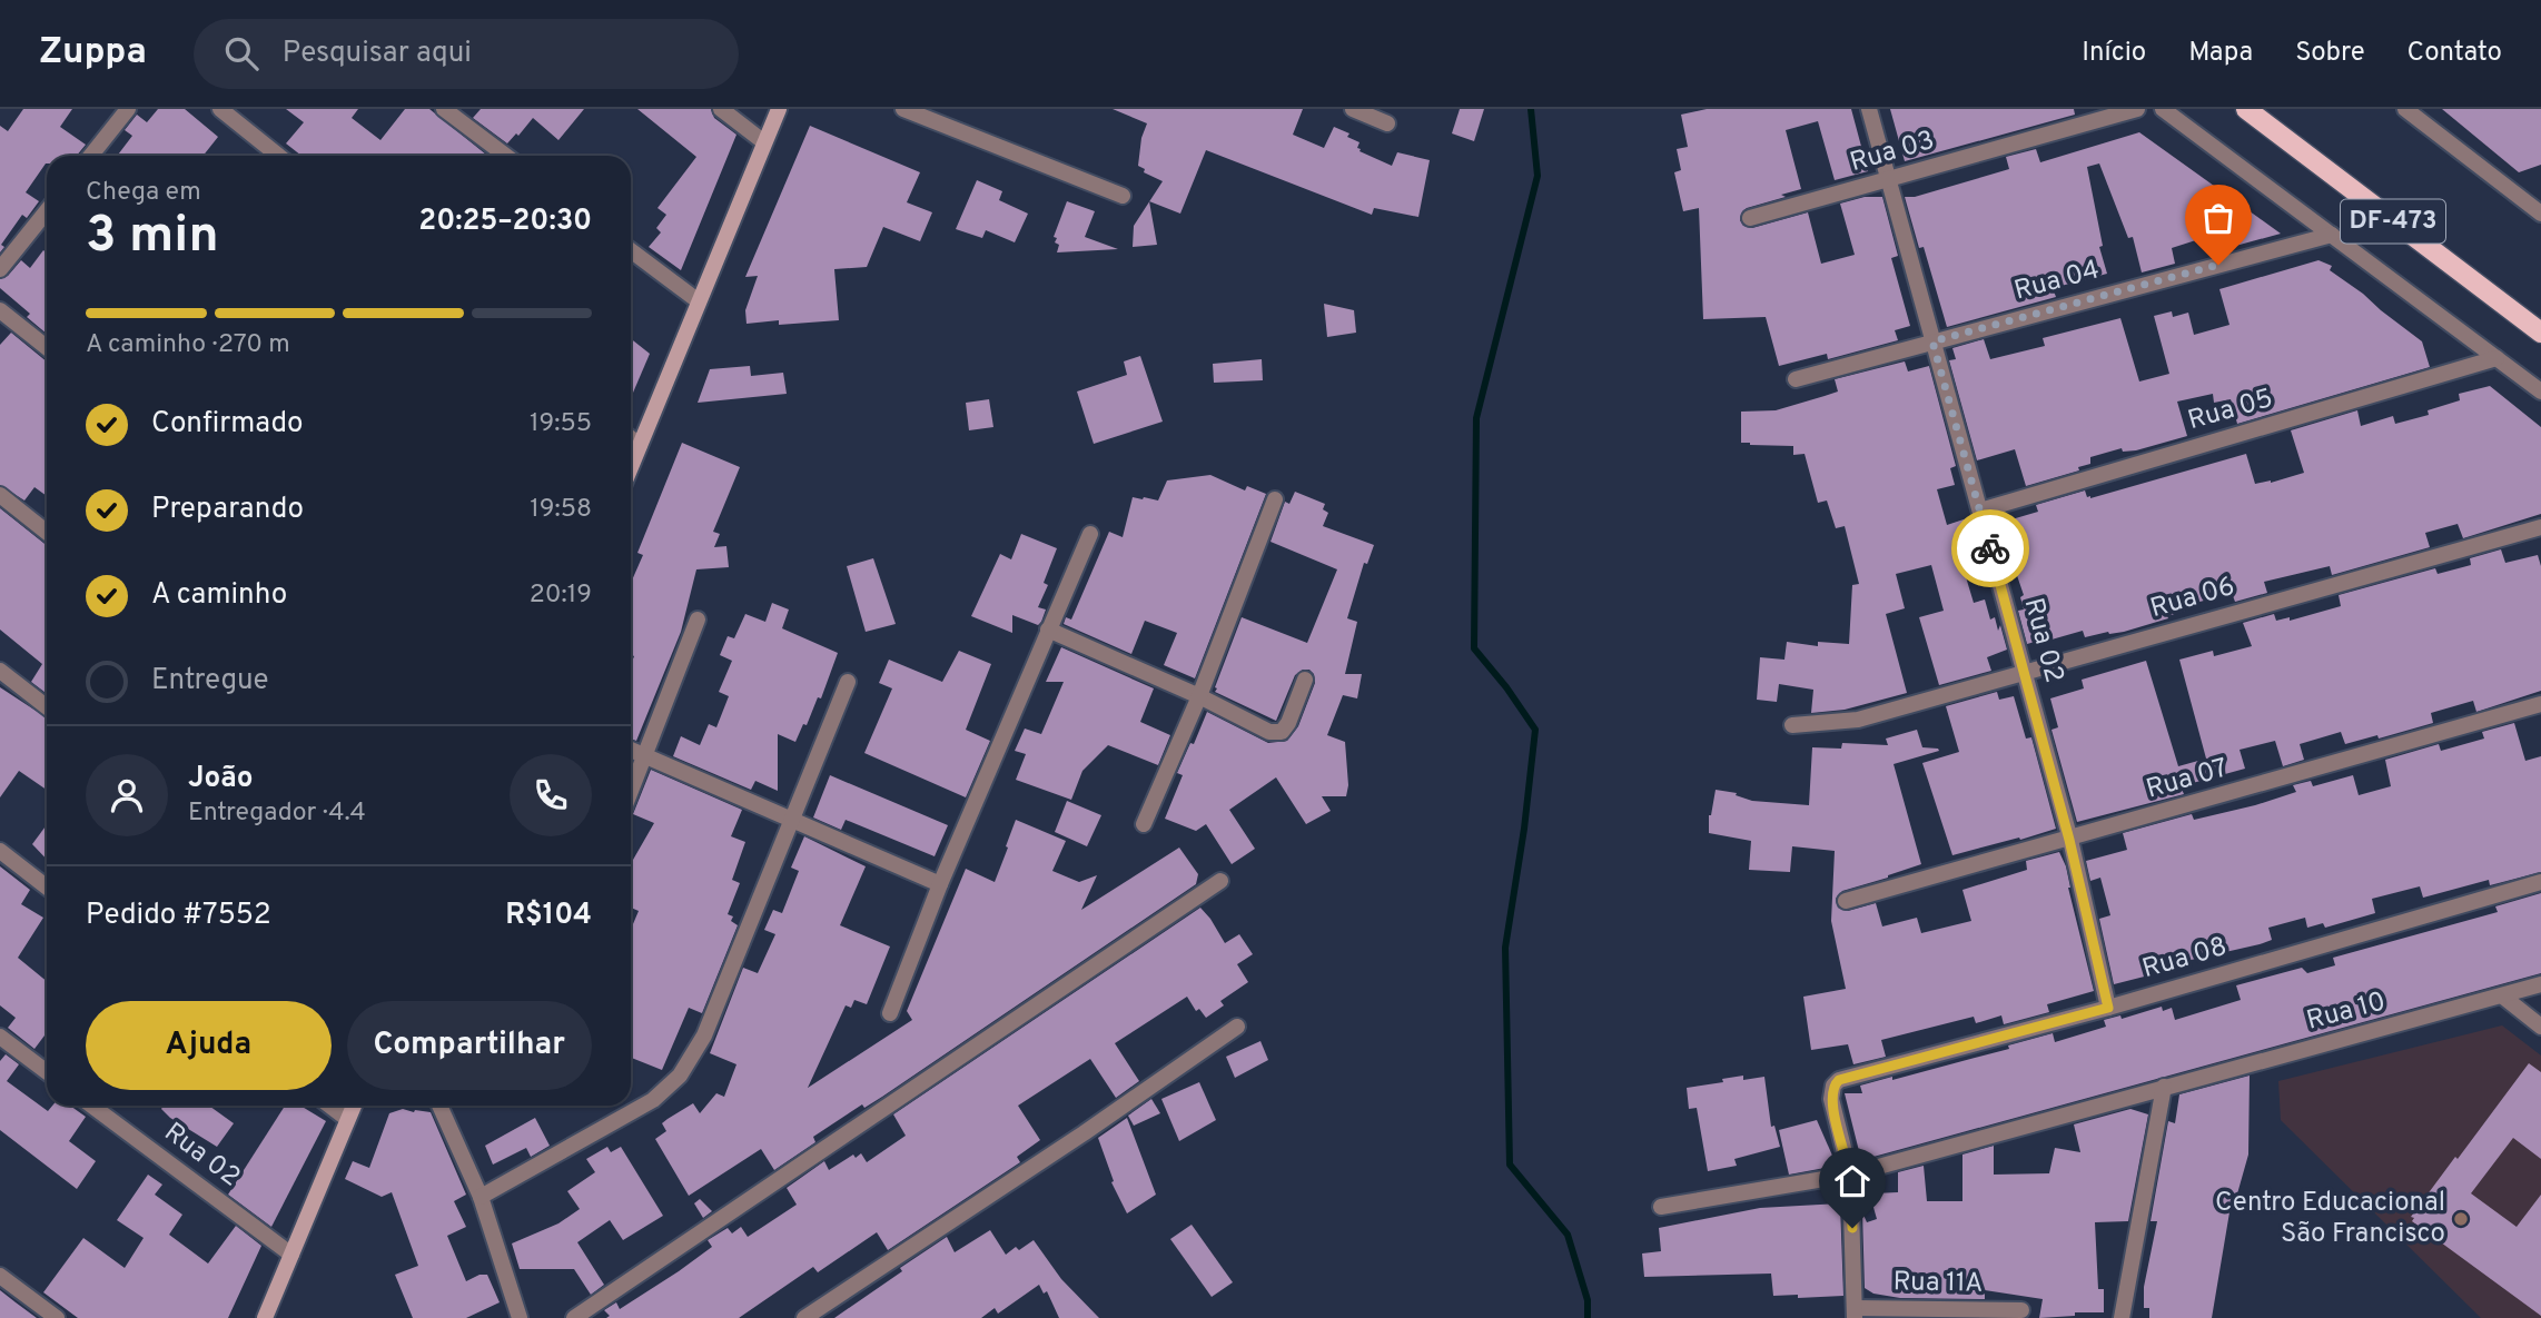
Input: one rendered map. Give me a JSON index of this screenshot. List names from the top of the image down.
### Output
{
  "streets": {
    "main road": ["DF-473"],
    "street": [
      "Rua 03",
      "Rua 04",
      "Rua 05",
      "Rua 06",
      "Rua 02",
      "Rua 07",
      "Rua 08",
      "Rua 10",
      "Rua 11A"
    ]
  },
  "crossings": [
    ["Rua 03", "Rua 02"],
    ["Rua 04", "Rua 02"],
    ["Rua 05", "Rua 02"],
    ["Rua 06", "Rua 02"],
    ["Rua 02", "Rua 07"],
    ["Rua 02", "Rua 08"],
    ["Rua 08", "Rua 10"],
    ["Rua 08", "Rua 11A"]
  ],
  "places": ["Centro Educacional São Francisco"],
  "page": {
    "header": "Zuppa",
    "search": "Pesquisar aqui",
    "nav": [
      "Início",
      "Mapa",
      "Sobre",
      "Contato"
    ],
    "heading": ["3 min", "Chega em", "20:25–20:30"],
    "panel": [
      "João",
      "Entregador · 4.4",
      "Pedido #7552",
      "R$104"
    ],
    "bar": "A caminho · 270 m",
    "list": [
      ["Confirmado", "19:55"],
      ["Preparando", "19:58"],
      ["A caminho", "20:19"],
      "Entregue"
    ],
    "buttons": ["Ajuda", "Compartilhar"]
  }
}
